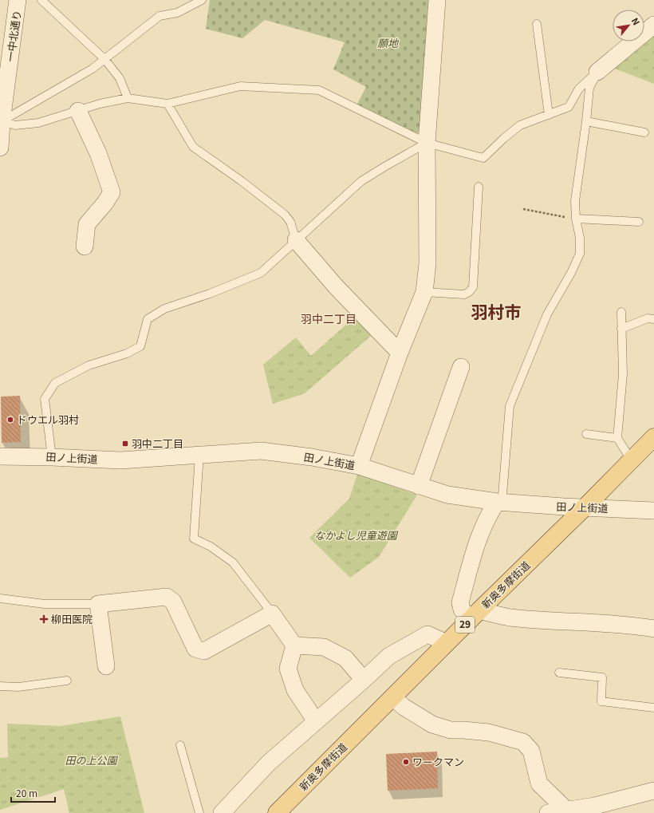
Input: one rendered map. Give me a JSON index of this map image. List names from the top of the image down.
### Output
{
  "streets": {
    "main road": ["新奥多摩街道", "29"],
    "street": ["一中北通り", "田ノ上街道"]
  },
  "crossings": [
    ["田ノ上街道", "新奥多摩街道"]
  ],
  "districts": ["羽村市", "羽中二丁目"],
  "parks": ["願地", "なかよし児童遊園", "田の上公園"],
  "places": {
    "other": ["ドウエル羽村", "ワークマン"],
    "transit": ["羽中二丁目"],
    "health": ["柳田医院"]
  },
  "scale_bar": "20 m",
  "north": "top right"
}
